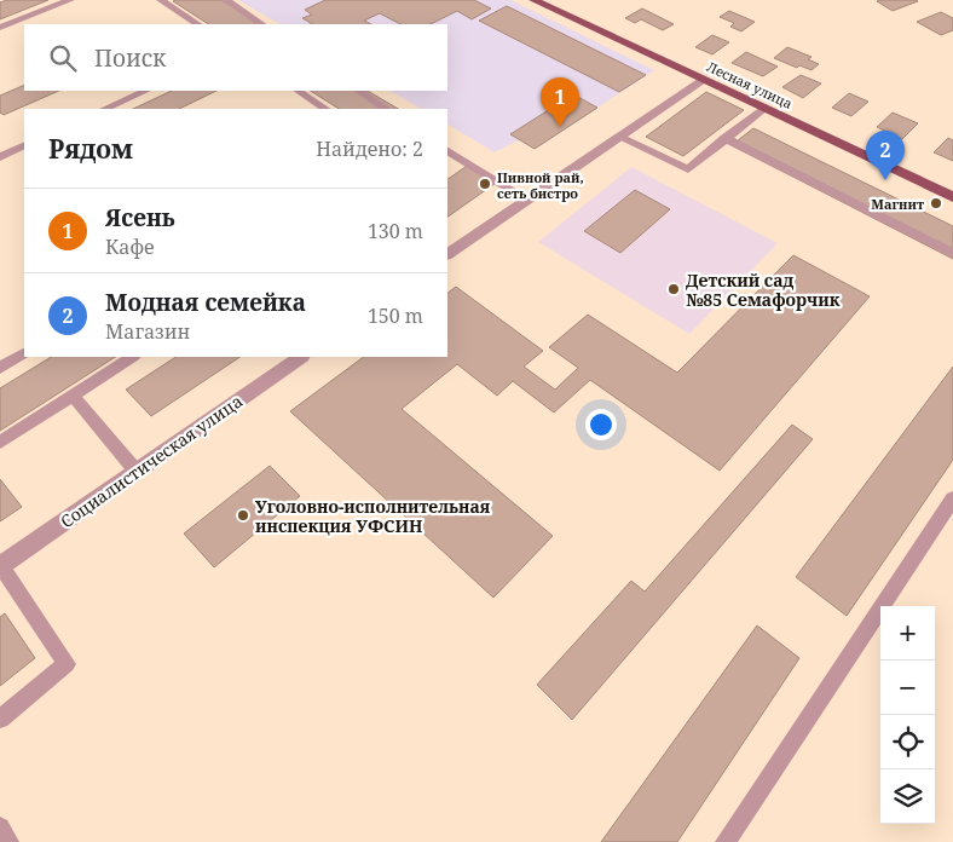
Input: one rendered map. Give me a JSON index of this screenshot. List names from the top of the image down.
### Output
{
  "streets": {
    "main road": ["Лесная улица"],
    "street": ["Социалистическая улица"]
  },
  "places": [
    "Пивной рай, сеть бистро",
    "Магнит",
    "Детский сад №85 Семафорчик",
    "Уголовно-исполнительная инспекция УФСИН"
  ],
  "page": {
    "search": "Поиск",
    "pins": ["1", "2"],
    "heading": ["Рядом", "Найдено: 2"],
    "list": [
      {
        "mark": "1",
        "name": "Ясень",
        "note": "Кафе",
        "value": "130 m"
      },
      {
        "mark": "2",
        "name": "Модная семейка",
        "note": "Магазин",
        "value": "150 m"
      }
    ],
    "map_buttons": ["+", "−"]
  }
}
